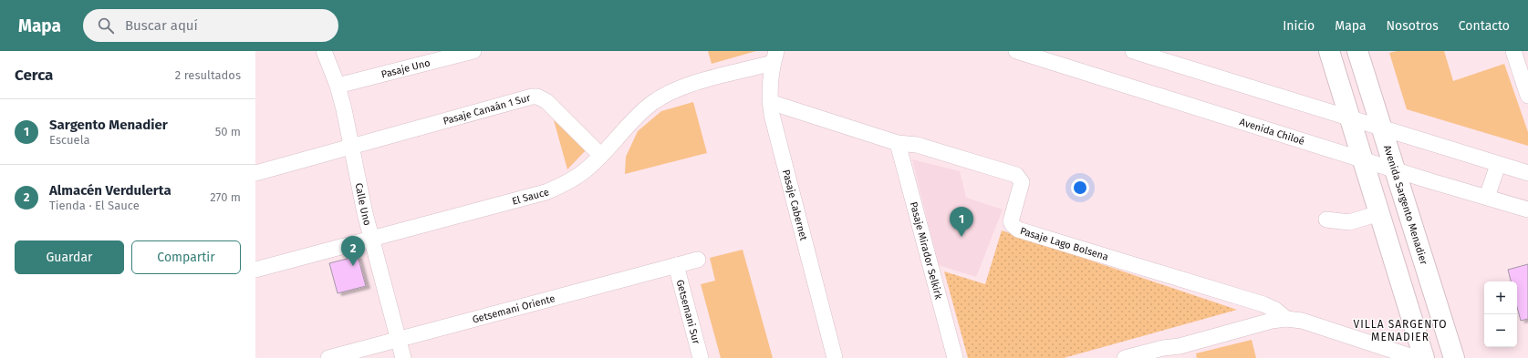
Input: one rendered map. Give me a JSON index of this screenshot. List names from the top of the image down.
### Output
{
  "streets": {
    "street": [
      "Pasaje Uno",
      "Pasaje Canaán 1 Sur",
      "Avenida Chiloé",
      "El Sauce",
      "Calle Uno",
      "Pasaje Cabernet",
      "Avenida Sargento Menadier",
      "Pasaje Lago Bolsena",
      "Pasaje Mirador Selkirk",
      "Getsemani Oriente",
      "Getsemani Sur"
    ]
  },
  "crossings": [
    ["Pasaje Uno", "Calle Uno"],
    ["Pasaje Canaán 1 Sur", "El Sauce"],
    ["Pasaje Canaán 1 Sur", "Calle Uno"],
    ["Avenida Chiloé", "Avenida Sargento Menadier"],
    ["El Sauce", "Calle Uno"],
    ["El Sauce", "Pasaje Cabernet"],
    ["Calle Uno", "Getsemani Oriente"],
    ["Pasaje Cabernet", "Pasaje Lago Bolsena"],
    ["Pasaje Lago Bolsena", "Pasaje Mirador Selkirk"],
    ["Getsemani Oriente", "Getsemani Sur"]
  ],
  "districts": ["VILLA SARGENTO MENADIER"],
  "page": {
    "header": "Mapa",
    "search": "Buscar aquí",
    "nav": [
      "Inicio",
      "Mapa",
      "Nosotros",
      "Contacto"
    ],
    "heading": ["Cerca", "2 resultados"],
    "list": [
      {
        "mark": "1",
        "name": "Sargento Menadier",
        "note": "Escuela",
        "value": "50 m"
      },
      {
        "mark": "2",
        "name": "Almacén Verdulerta",
        "note": "Tienda · El Sauce",
        "value": "270 m"
      }
    ],
    "pins": ["1", "2"],
    "buttons": ["Guardar", "Compartir"],
    "map_buttons": ["+", "−"]
  }
}
